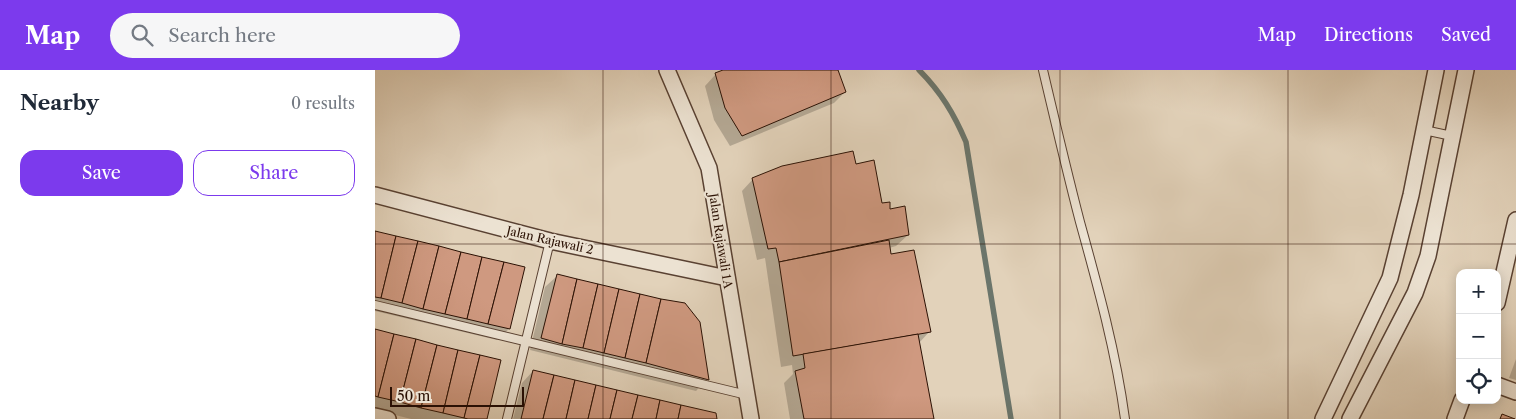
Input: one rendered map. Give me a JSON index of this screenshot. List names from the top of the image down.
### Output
{
  "streets": {
    "street": ["Jalan Rajawali 2", "Jalan Rajawali 1A"]
  },
  "crossings": [
    ["Jalan Rajawali 2", "Jalan Rajawali 1A"]
  ],
  "scale_bar": "50 m",
  "page": {
    "header": "Map",
    "search": "Search here",
    "nav": ["Map", "Directions", "Saved"],
    "heading": ["Nearby", "0 results"],
    "buttons": ["Save", "Share"],
    "map_buttons": ["+", "−"],
    "scale": "50 m"
  }
}
